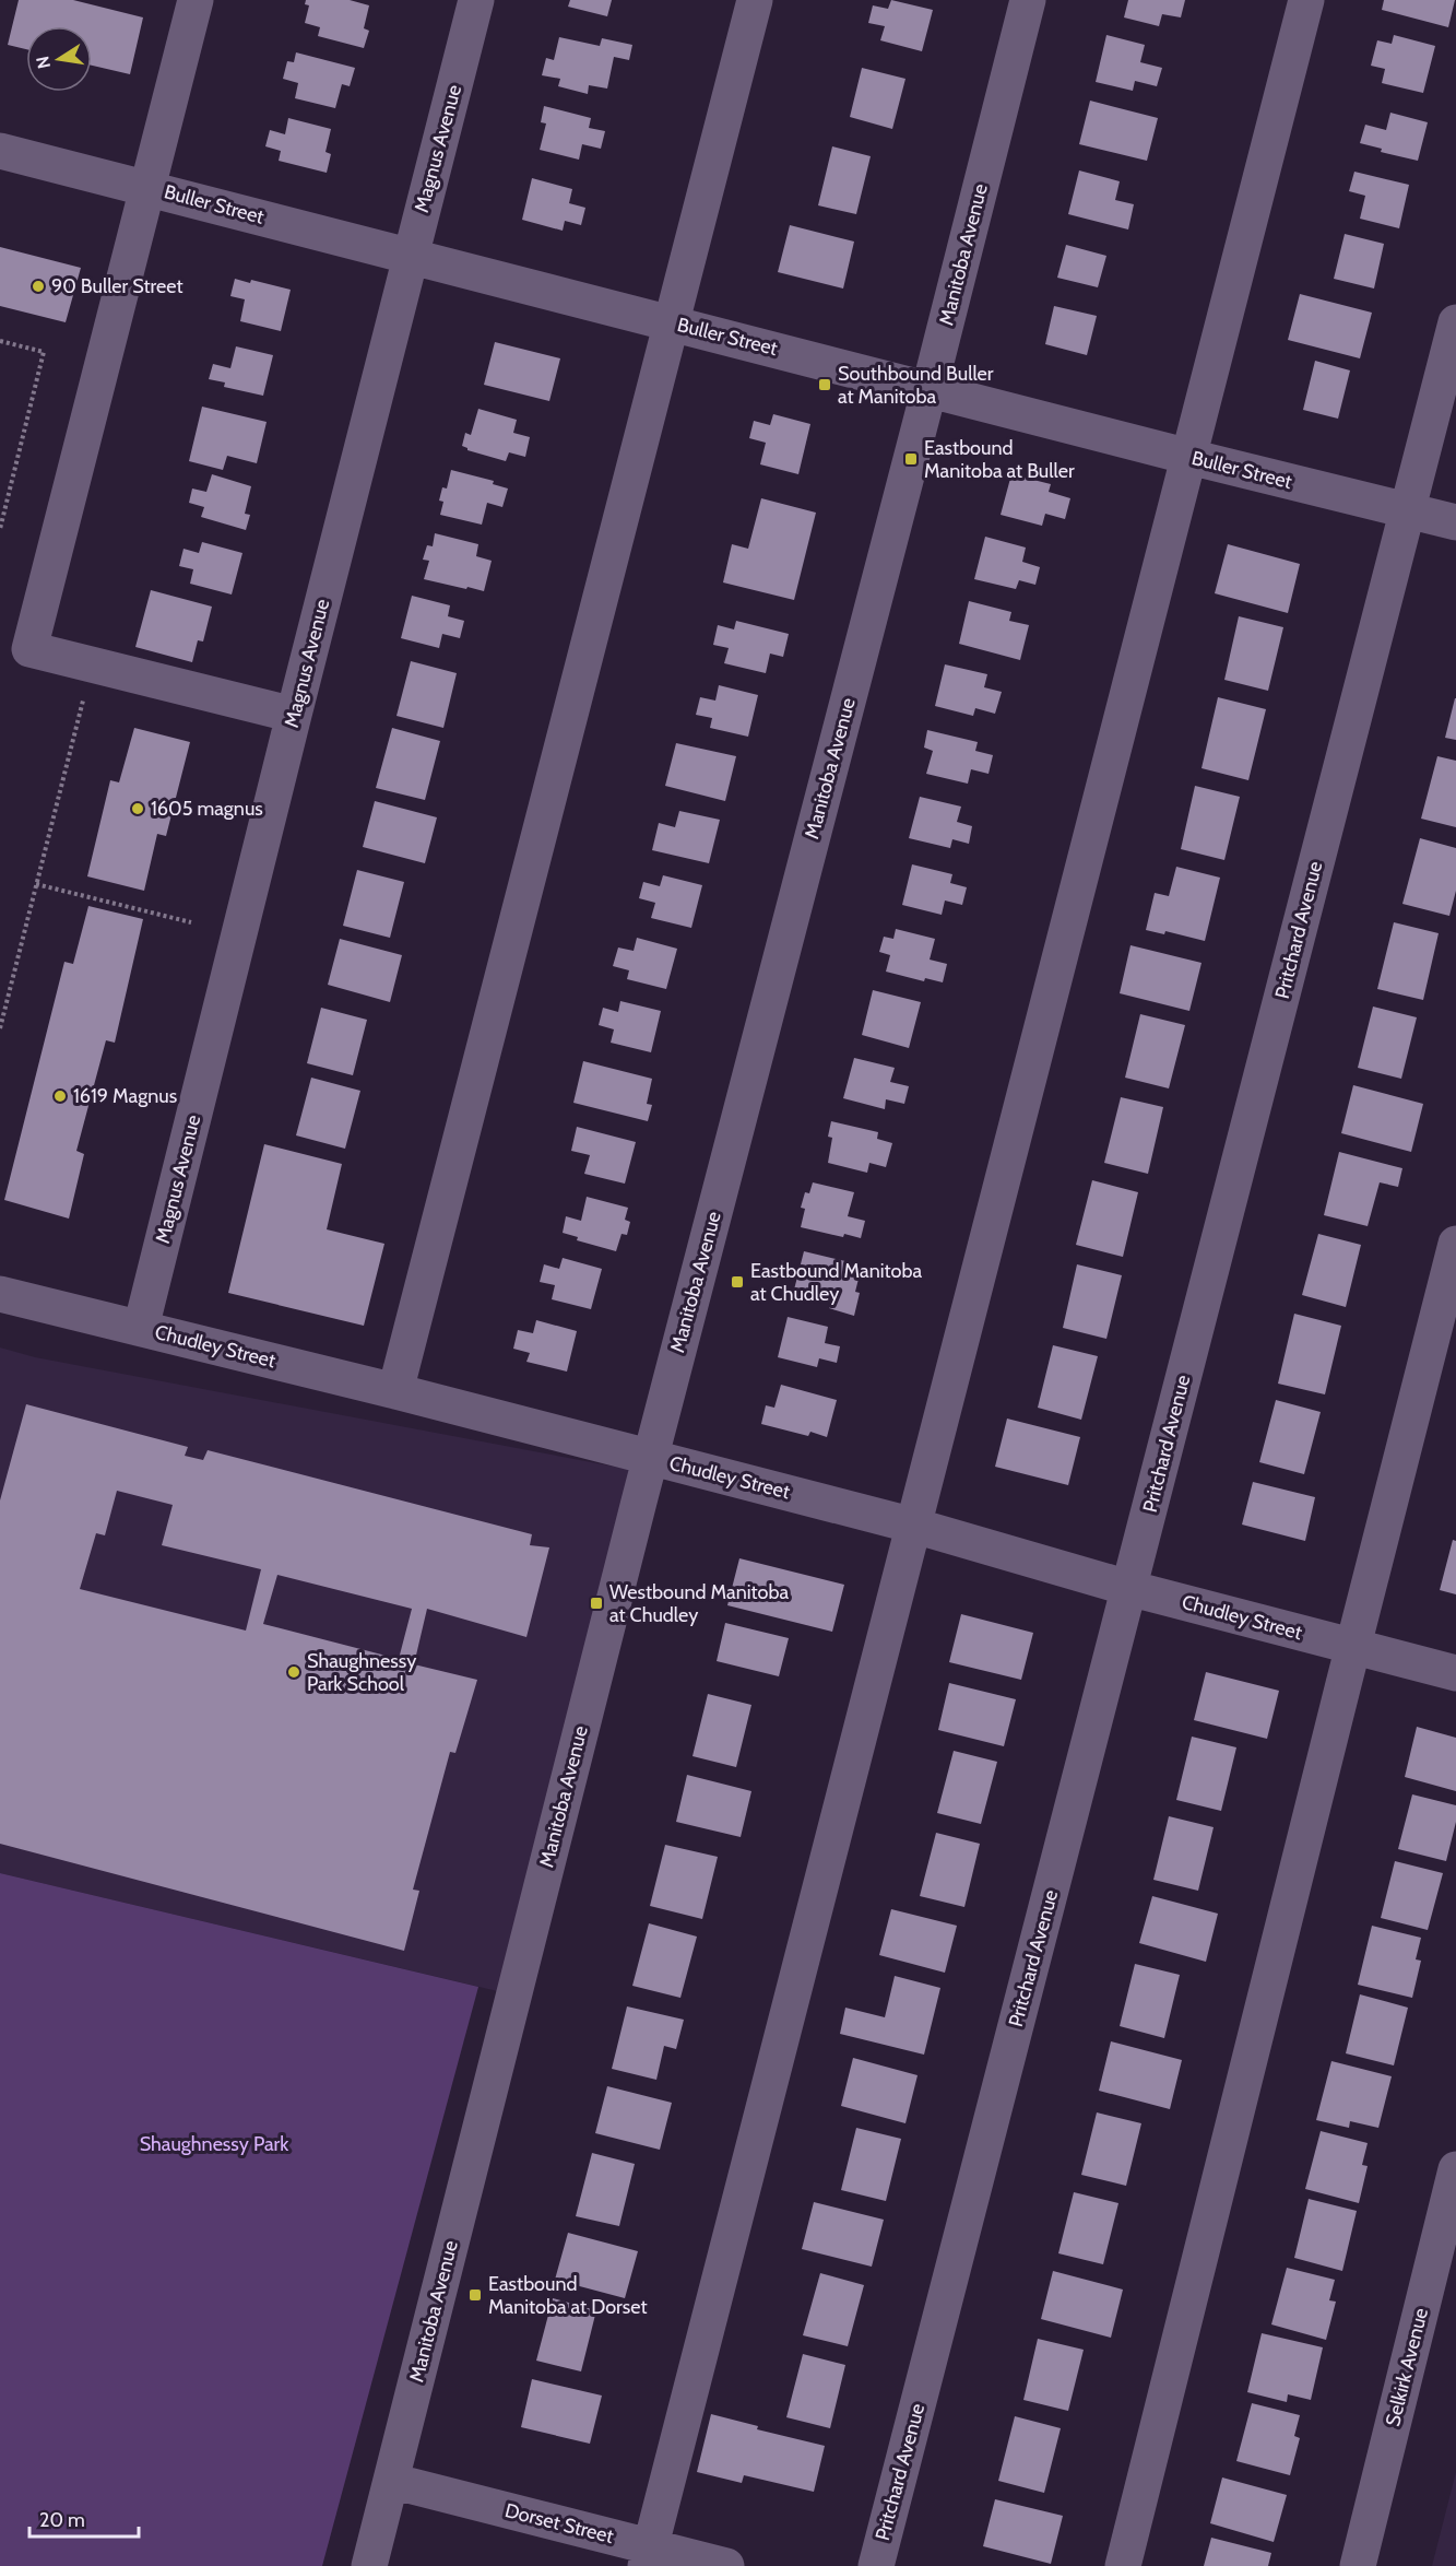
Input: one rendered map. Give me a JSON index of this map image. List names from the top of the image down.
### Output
{
  "streets": {
    "street": [
      "Magnus Avenue",
      "Buller Street",
      "Manitoba Avenue",
      "Pritchard Avenue",
      "Chudley Street",
      "Selkirk Avenue",
      "Dorset Street"
    ]
  },
  "crossings": [
    ["Magnus Avenue", "Buller Street"],
    ["Magnus Avenue", "Chudley Street"],
    ["Buller Street", "Manitoba Avenue"],
    ["Buller Street", "Pritchard Avenue"],
    ["Manitoba Avenue", "Chudley Street"],
    ["Manitoba Avenue", "Dorset Street"],
    ["Pritchard Avenue", "Chudley Street"]
  ],
  "parks": ["Shaughnessy Park"],
  "places": {
    "other": [
      "90 Buller Street",
      "1605 magnus",
      "1619 Magnus",
      "Shaughnessy Park School"
    ],
    "transit": [
      "Southbound Buller at Manitoba",
      "Eastbound Manitoba at Buller",
      "Eastbound Manitoba at Chudley",
      "Westbound Manitoba at Chudley",
      "Eastbound Manitoba at Dorset"
    ]
  },
  "scale_bar": "20 m",
  "north": "left"
}
